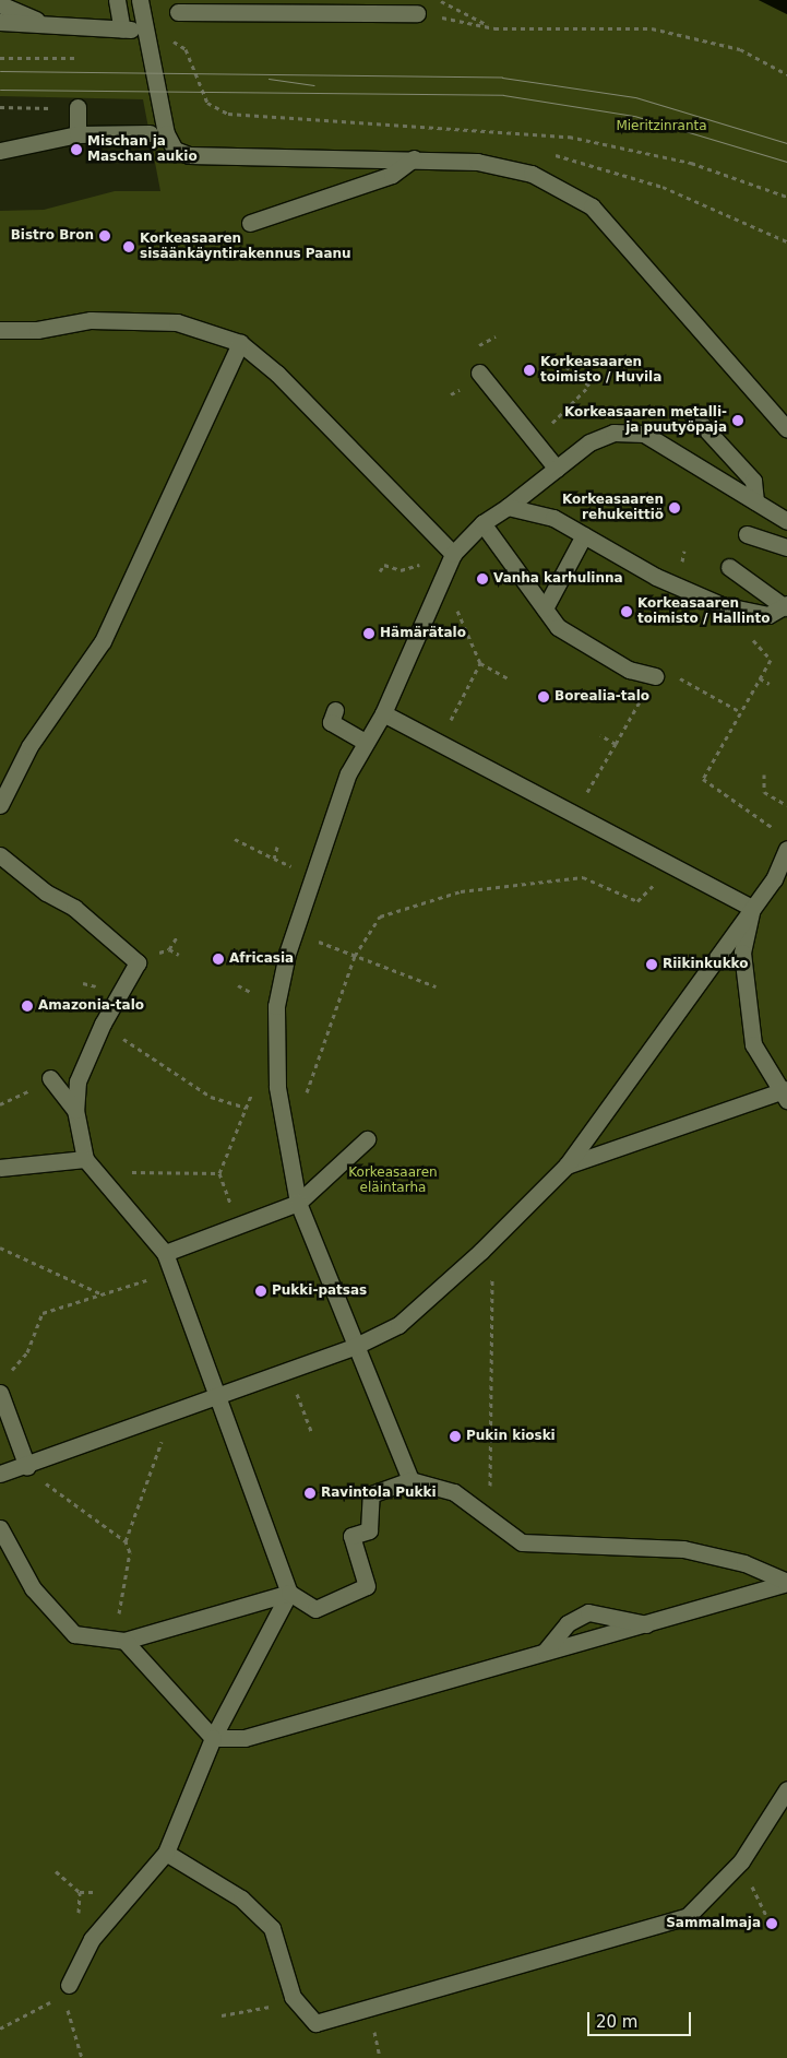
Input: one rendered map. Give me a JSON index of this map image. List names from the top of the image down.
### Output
{
  "parks": ["Mieritzinranta", "Korkeasaaren eläintarha"],
  "places": [
    "Mischan ja Maschan aukio",
    "Bistro Bron",
    "Korkeasaaren sisäänkäyntirakennus Paanu",
    "Korkeasaaren toimisto / Huvila",
    "Korkeasaaren metalli- ja puutyöpaja",
    "Korkeasaaren rehukeittiö",
    "Vanha karhulinna",
    "Korkeasaaren toimisto / Hallinto",
    "Hämärätalo",
    "Borealia-talo",
    "Africasia",
    "Riikinkukko",
    "Amazonia-talo",
    "Pukki-patsas",
    "Pukin kioski",
    "Ravintola Pukki",
    "Sammalmaja"
  ],
  "scale_bar": "20 m"
}
